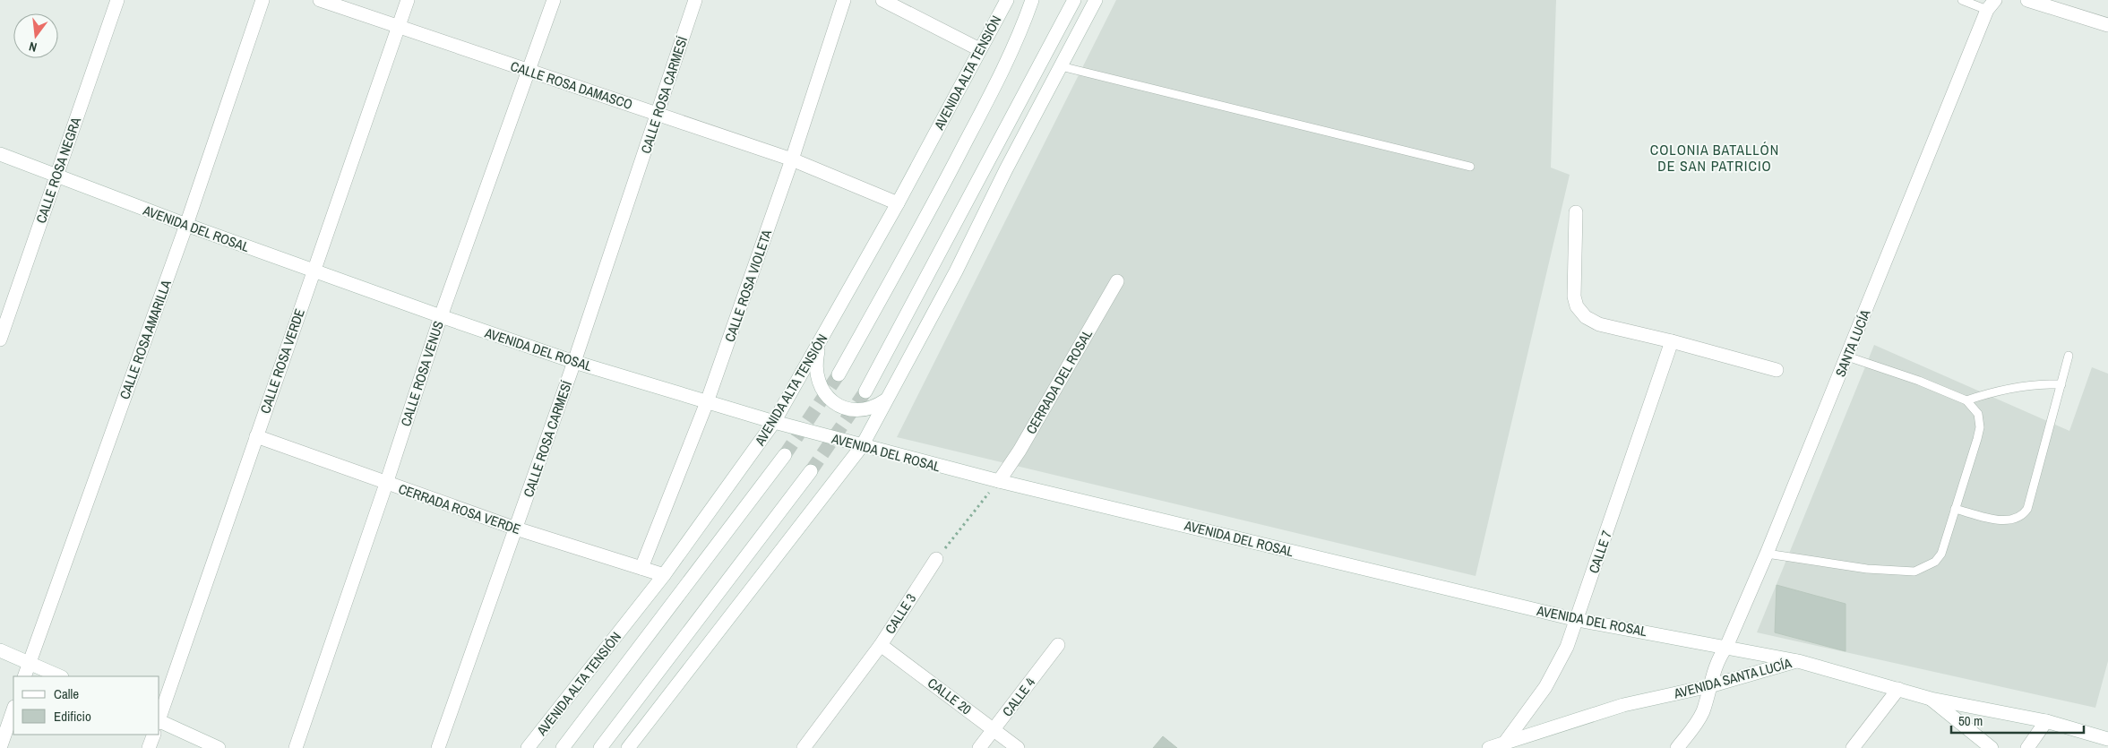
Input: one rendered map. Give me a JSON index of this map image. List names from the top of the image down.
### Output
{
  "streets": {
    "street": [
      "AVENIDA ALTA TENSIÓN",
      "CALLE ROSA DAMASCO",
      "CALLE ROSA CARMESÍ",
      "CALLE ROSA NEGRA",
      "AVENIDA DEL ROSAL",
      "CALLE ROSA VIOLETA",
      "CALLE ROSA AMARILLA",
      "SANTA LUCÍA",
      "CALLE ROSA VERDE",
      "CALLE ROSA VENUS",
      "CERRADA DEL ROSAL",
      "CERRADA ROSA VERDE",
      "CALLE 7",
      "CALLE 3",
      "AVENIDA SANTA LUCÍA",
      "CALLE 20",
      "CALLE 4"
    ]
  },
  "crossings": [
    ["AVENIDA ALTA TENSIÓN", "CALLE ROSA DAMASCO"],
    ["AVENIDA ALTA TENSIÓN", "AVENIDA DEL ROSAL"],
    ["AVENIDA ALTA TENSIÓN", "CERRADA ROSA VERDE"],
    ["CALLE ROSA DAMASCO", "CALLE ROSA CARMESÍ"],
    ["CALLE ROSA DAMASCO", "CALLE ROSA VIOLETA"],
    ["CALLE ROSA DAMASCO", "CALLE ROSA VERDE"],
    ["CALLE ROSA DAMASCO", "CALLE ROSA VENUS"],
    ["CALLE ROSA CARMESÍ", "AVENIDA DEL ROSAL"],
    ["CALLE ROSA CARMESÍ", "CERRADA ROSA VERDE"],
    ["CALLE ROSA NEGRA", "AVENIDA DEL ROSAL"],
    ["AVENIDA DEL ROSAL", "CALLE ROSA VIOLETA"],
    ["AVENIDA DEL ROSAL", "CALLE ROSA AMARILLA"],
    ["AVENIDA DEL ROSAL", "SANTA LUCÍA"],
    ["AVENIDA DEL ROSAL", "CALLE ROSA VERDE"],
    ["AVENIDA DEL ROSAL", "CALLE ROSA VENUS"],
    ["AVENIDA DEL ROSAL", "CERRADA DEL ROSAL"],
    ["AVENIDA DEL ROSAL", "CALLE 7"],
    ["AVENIDA DEL ROSAL", "AVENIDA SANTA LUCÍA"],
    ["CALLE ROSA VIOLETA", "CERRADA ROSA VERDE"],
    ["SANTA LUCÍA", "AVENIDA SANTA LUCÍA"],
    ["CALLE ROSA VERDE", "CERRADA ROSA VERDE"],
    ["CALLE ROSA VENUS", "CERRADA ROSA VERDE"],
    ["CALLE 7", "AVENIDA SANTA LUCÍA"],
    ["CALLE 3", "CALLE 20"],
    ["CALLE 20", "CALLE 4"]
  ],
  "districts": ["COLONIA BATALLÓN DE SAN PATRICIO"],
  "legend": ["Calle", "Edificio"],
  "scale_bar": "50 m",
  "north": "bottom"
}
